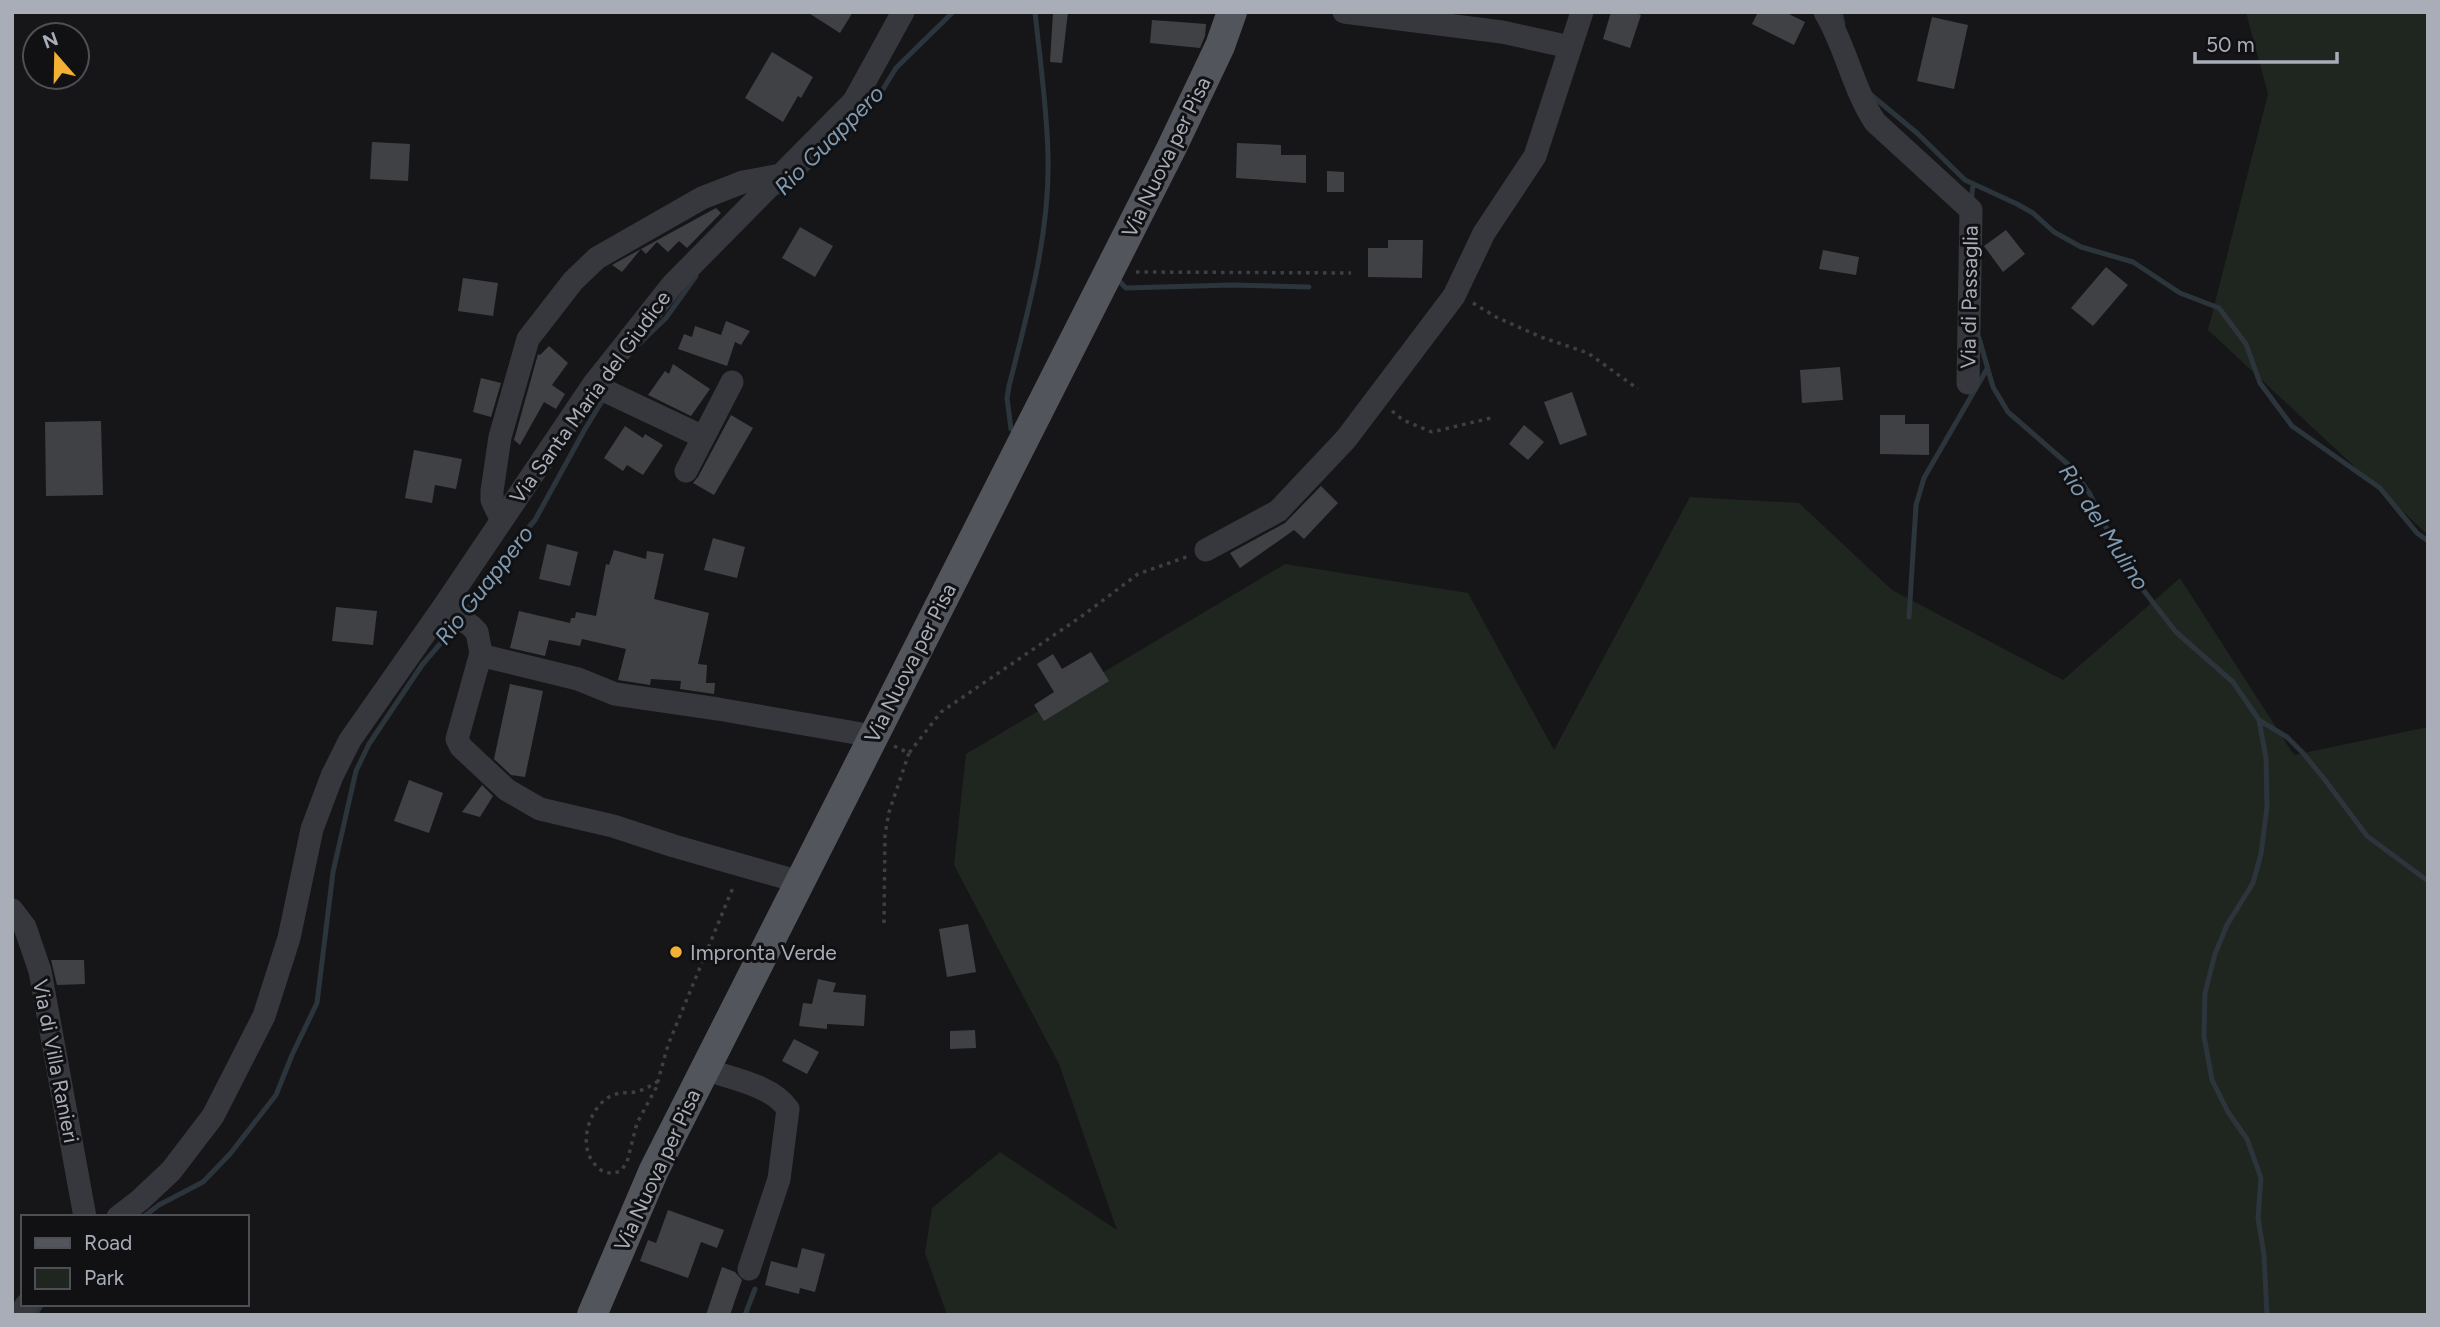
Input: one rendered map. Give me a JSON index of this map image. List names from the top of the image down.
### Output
{
  "streets": {
    "main road": ["Via Nuova per Pisa"],
    "street": ["Via di Passaglia", "Via Santa Maria del Giudice", "Via di Villa Ranieri"]
  },
  "water": ["Rio Guappero", "Rio del Mulino"],
  "places": ["Impronta Verde"],
  "legend": ["Road", "Park"],
  "scale_bar": "50 m",
  "north": "top"
}
